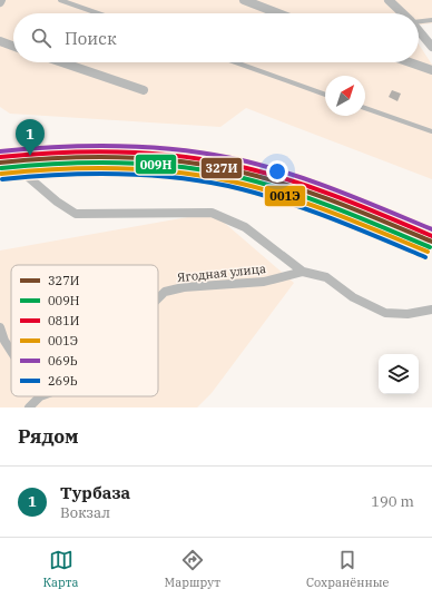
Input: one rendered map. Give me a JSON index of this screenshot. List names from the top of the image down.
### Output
{
  "streets": {
    "street": ["Ягодная улица"]
  },
  "lines": [
    "transit line 069Ь",
    "transit line 081И",
    "transit line 327И",
    "transit line 009Н",
    "transit line 001Э",
    "transit line 269Ь"
  ],
  "legend": [
    "327И",
    "009Н",
    "081И",
    "001Э",
    "069Ь",
    "269Ь"
  ],
  "north": "top right",
  "page": {
    "search": "Поиск",
    "pins": "1",
    "heading": "Рядом",
    "list": [
      {
        "mark": "1",
        "name": "Турбаза",
        "note": "Вокзал",
        "value": "190 m"
      }
    ],
    "nav": ["Карта", "Маршрут", "Сохранённые"]
  }
}
